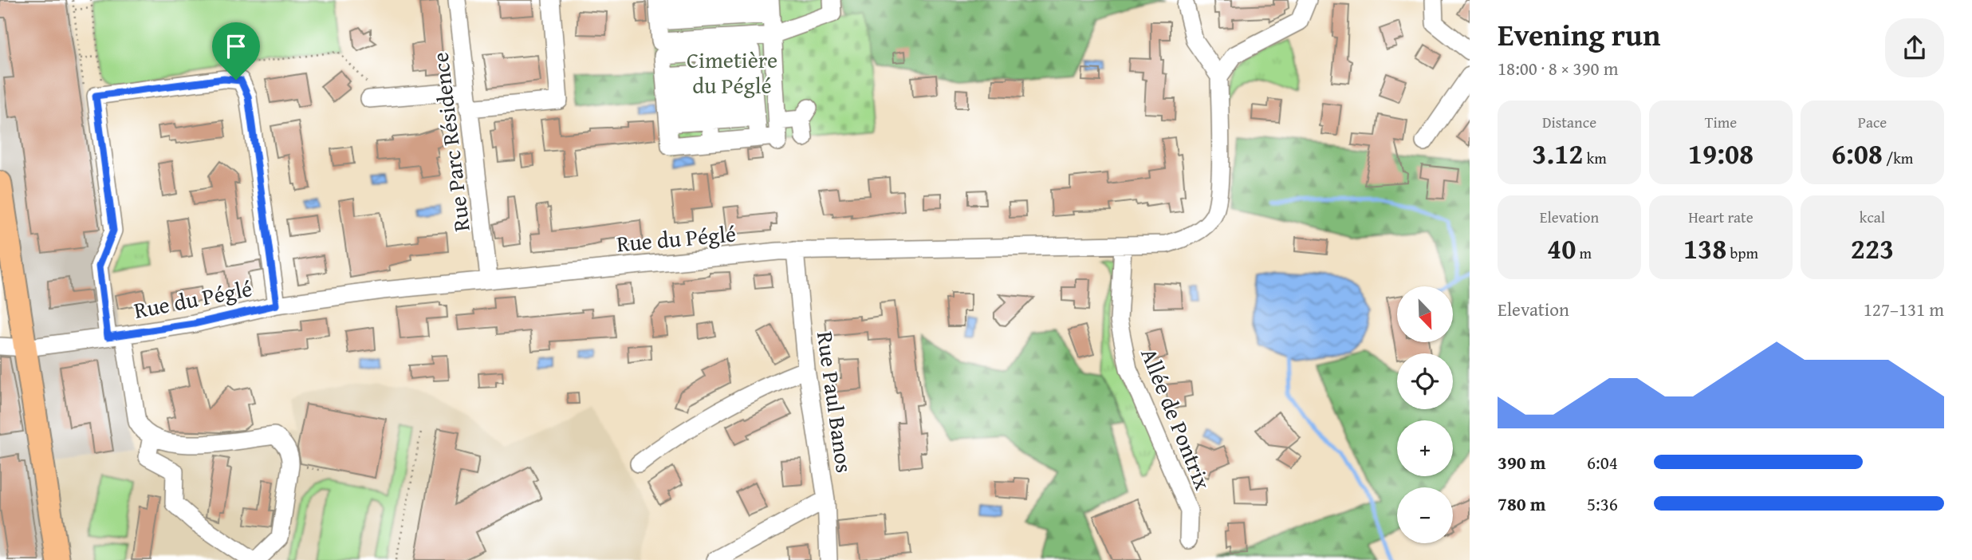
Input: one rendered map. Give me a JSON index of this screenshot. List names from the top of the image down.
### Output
{
  "streets": {
    "street": [
      "Rue Parc Résidence",
      "Rue du Péglé",
      "Rue Paul Banos",
      "Allée de Pontrix"
    ]
  },
  "crossings": [
    ["Rue Parc Résidence", "Rue du Péglé"],
    ["Rue du Péglé", "Rue Paul Banos"],
    ["Rue du Péglé", "Allée de Pontrix"]
  ],
  "parks": ["Cimetière du Péglé"],
  "north": "bottom right",
  "page": {
    "heading": ["Evening run", "18:00 · 8 × 390 m"],
    "stats": [
      ["Distance", "3.12 km"],
      ["Time", "19:08"],
      ["Pace", "6:08 /km"],
      ["Elevation", "40 m"],
      ["Heart rate", "138 bpm"],
      ["kcal", "223"]
    ],
    "chart": ["Elevation", "127–131 m"],
    "map_buttons": ["+", "−"],
    "list": [
      {
        "name": "390 m",
        "note": "6:04"
      },
      {
        "name": "780 m",
        "note": "5:36"
      }
    ]
  }
}
